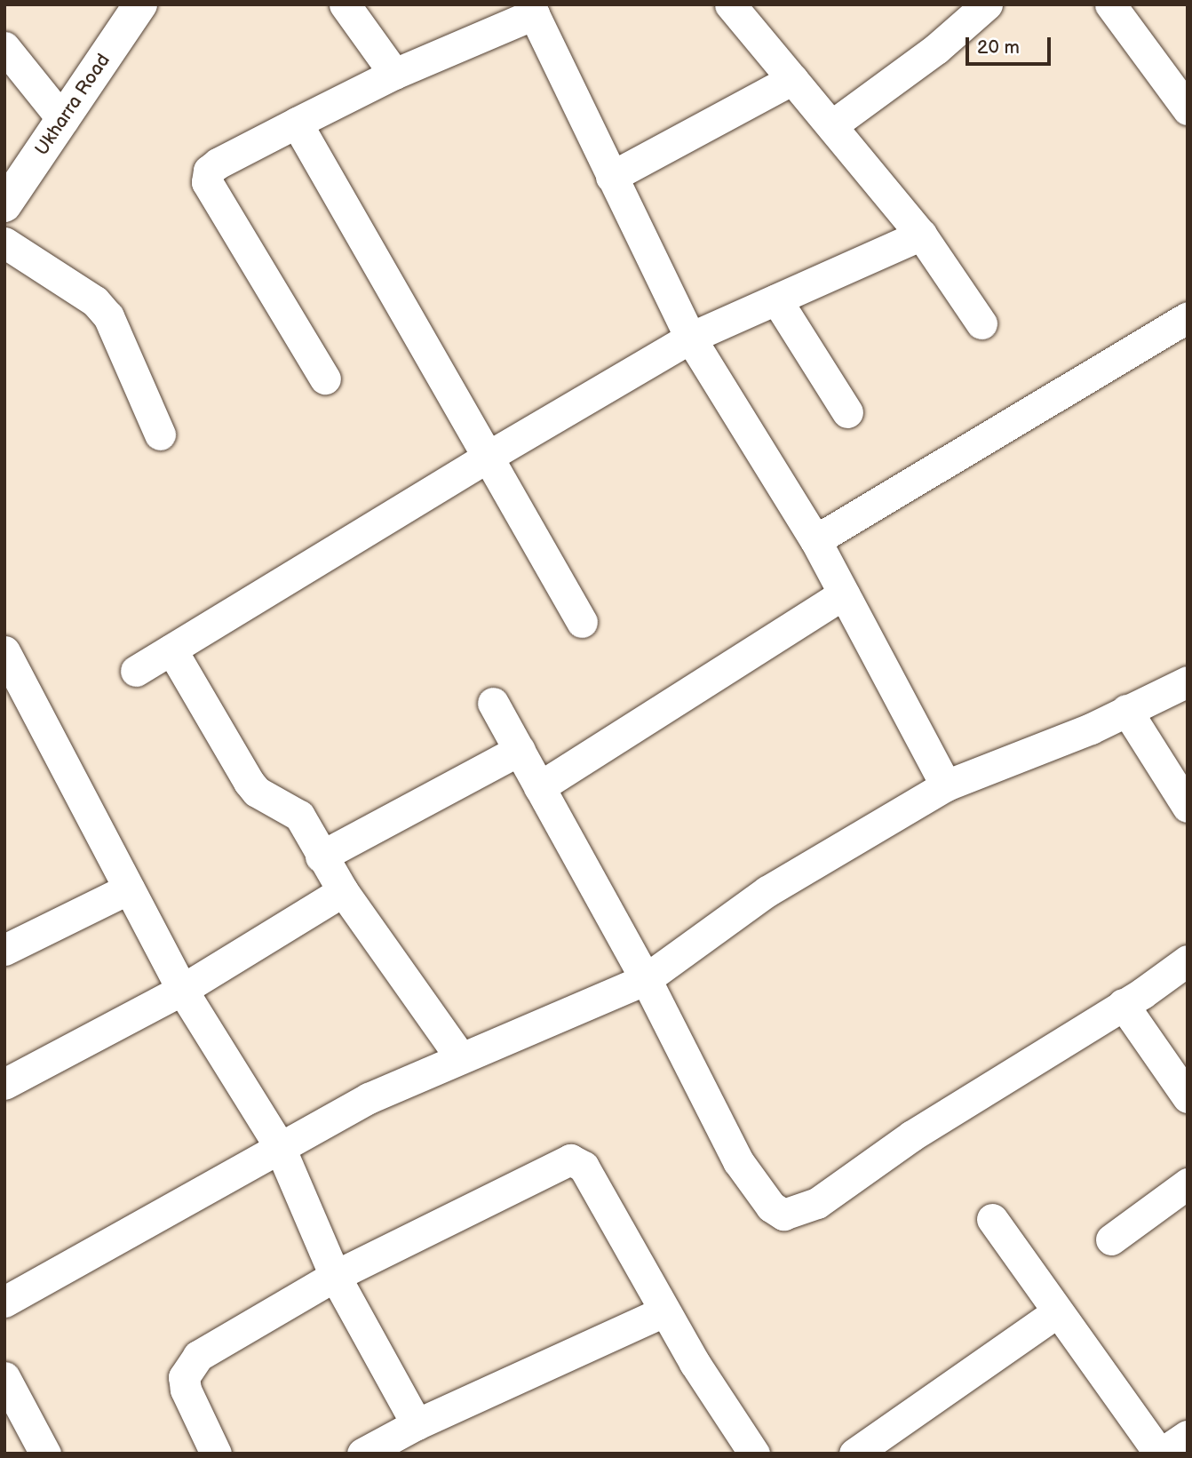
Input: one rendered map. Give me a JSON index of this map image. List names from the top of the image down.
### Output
{
  "streets": {
    "street": ["Ukharra Road"]
  },
  "scale_bar": "20 m"
}
